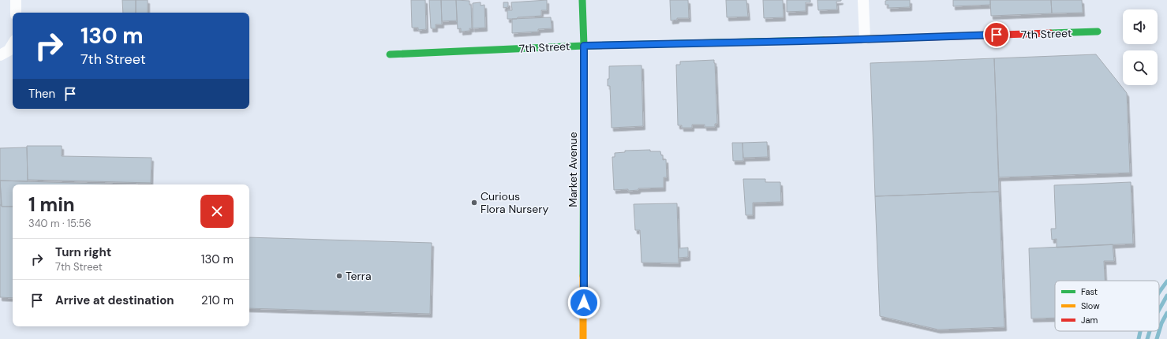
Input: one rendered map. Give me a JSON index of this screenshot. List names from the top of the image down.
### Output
{
  "streets": {
    "street": ["7th Street", "Market Avenue"]
  },
  "crossings": [
    ["7th Street", "Market Avenue"]
  ],
  "places": ["Curious Flora Nursery", "Terra"],
  "legend": ["Fast", "Slow", "Jam"],
  "page": {
    "turn": ["130 m", "7th Street"],
    "then": "Then",
    "heading": ["1 min", "340 m · 15:56"],
    "list": [
      {
        "name": "Turn right",
        "note": "7th Street",
        "value": "130 m"
      },
      {
        "name": "Arrive at destination",
        "value": "210 m"
      }
    ]
  }
}
